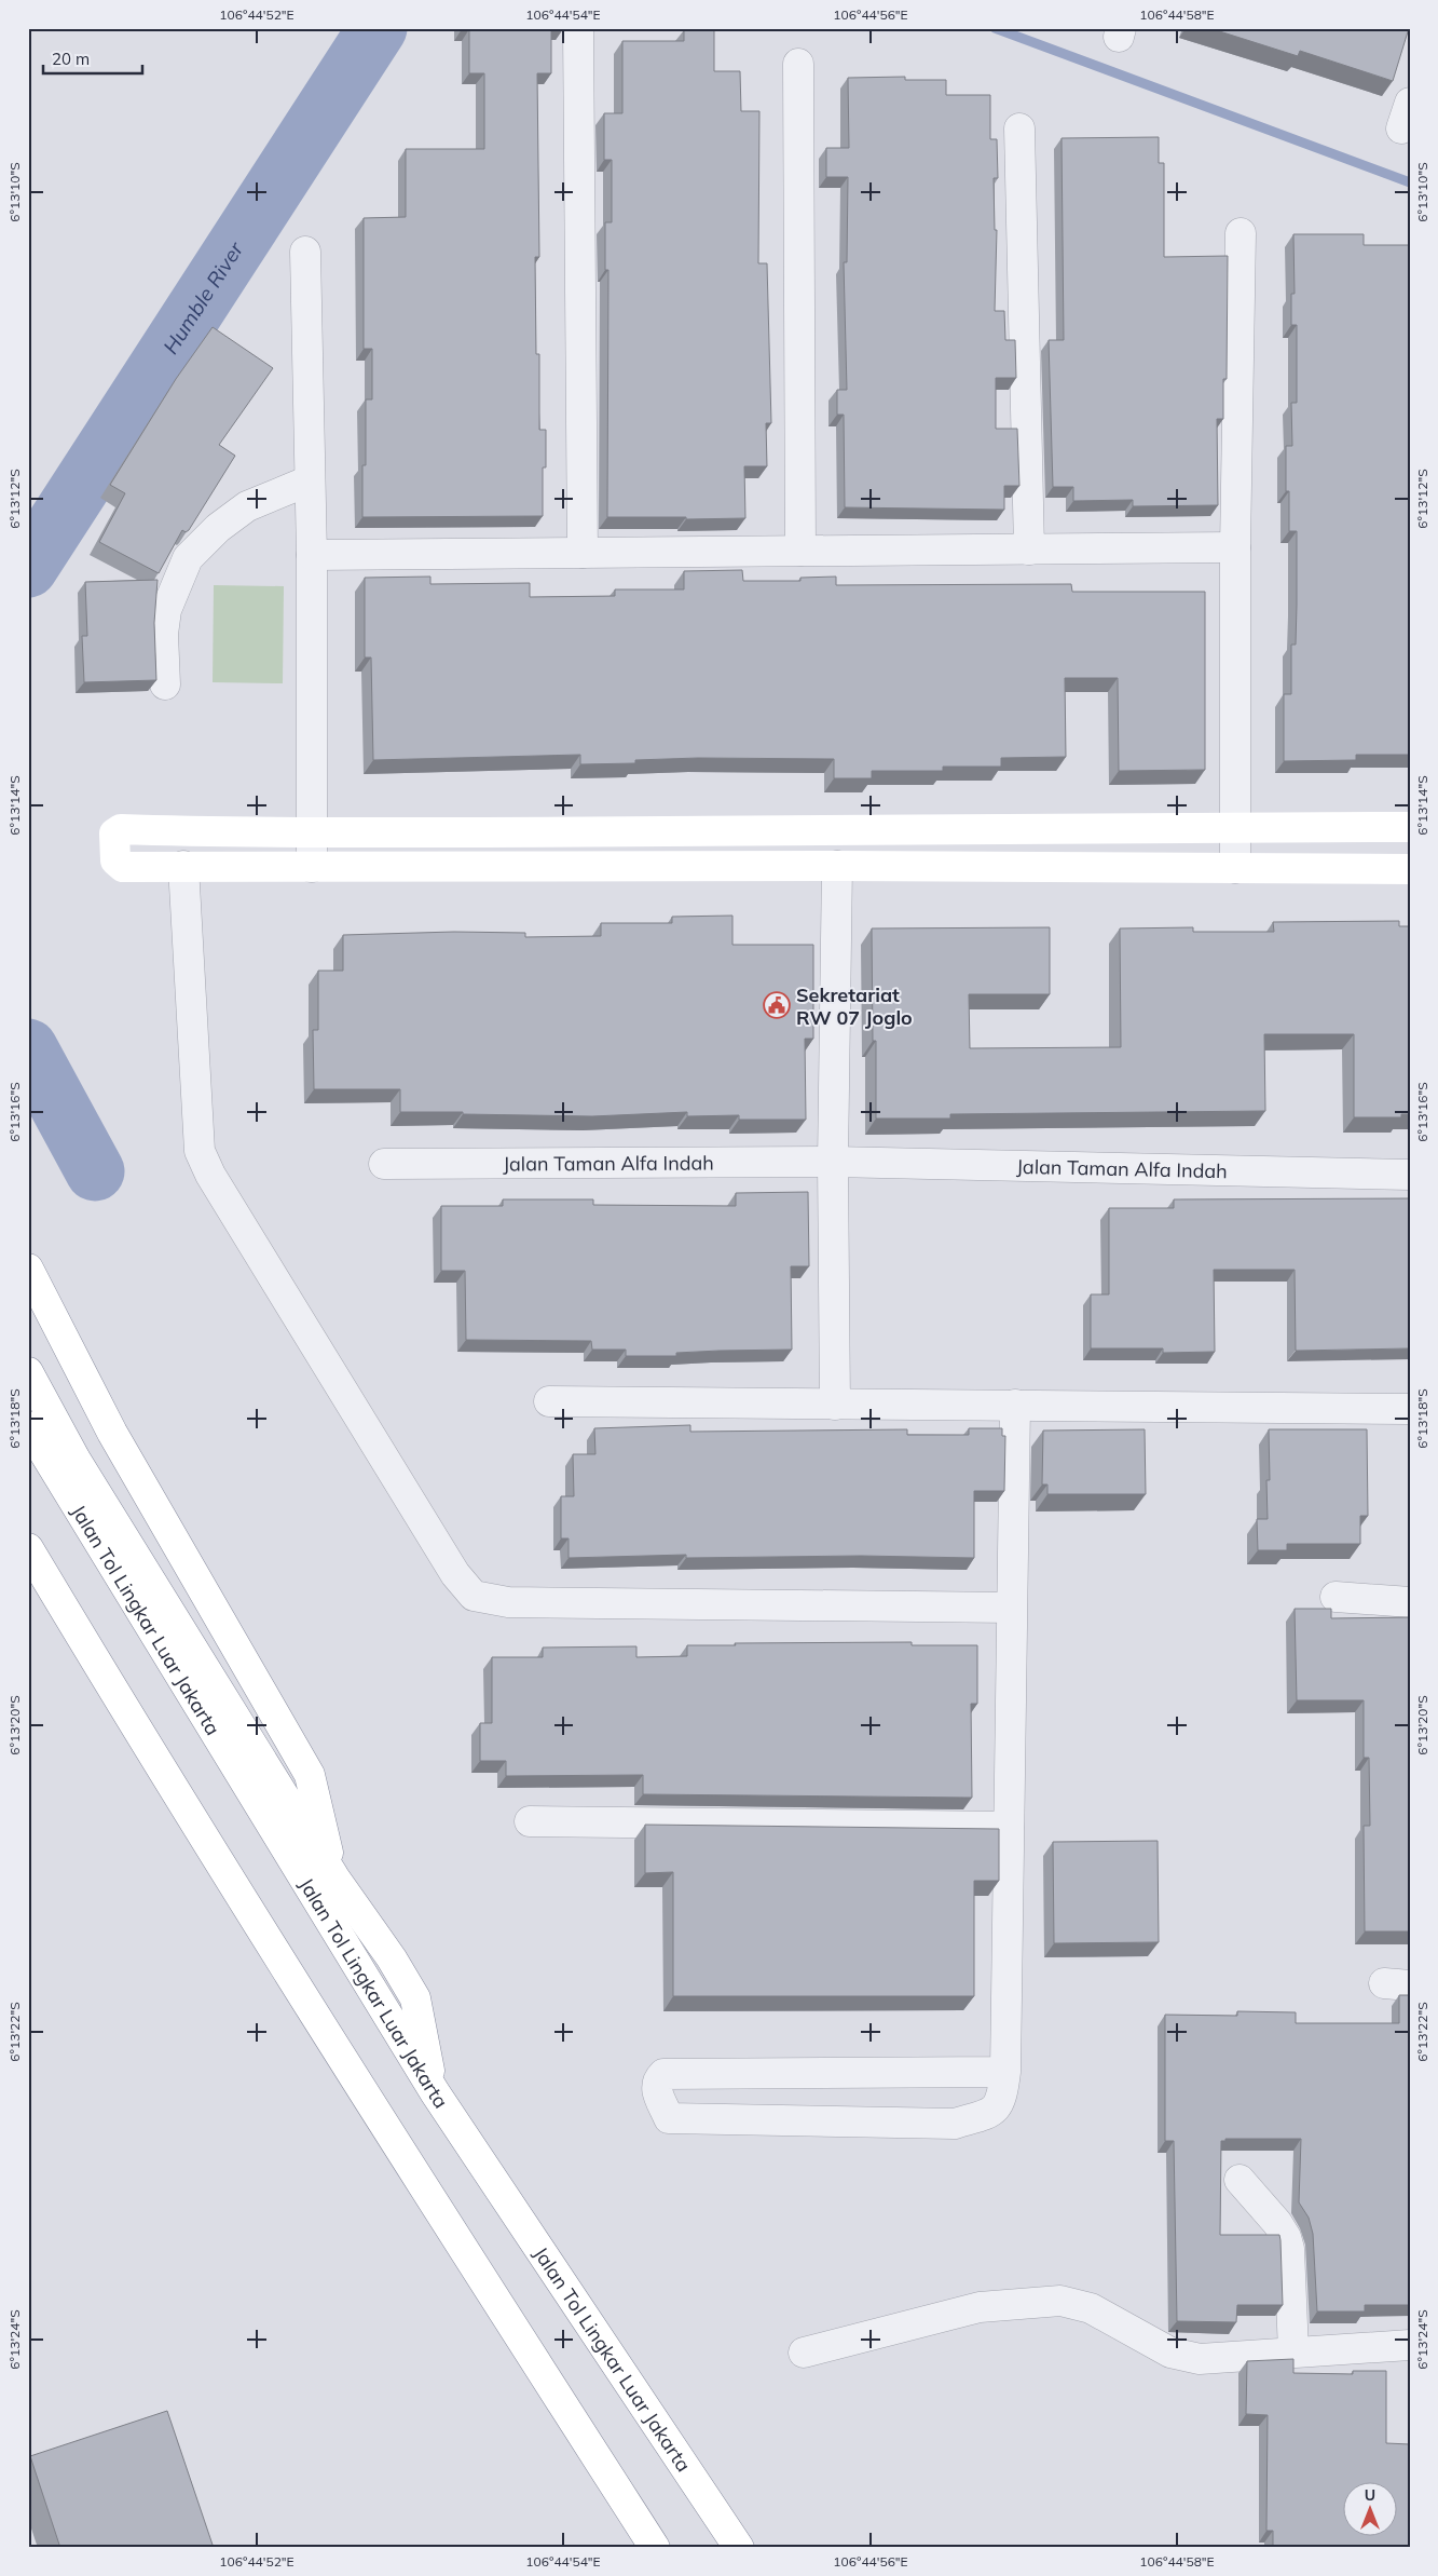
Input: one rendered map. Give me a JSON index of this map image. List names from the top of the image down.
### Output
{
  "streets": {
    "main road": ["Jalan Tol Lingkar Luar Jakarta"],
    "street": ["Jalan Taman Alfa Indah"]
  },
  "water": ["Humble River"],
  "places": {
    "public building": ["Sekretariat RW 07 Joglo"]
  },
  "scale_bar": "20 m",
  "north": "top",
  "coordinates": [
    "106°44'52\"E",
    "106°44'54\"E",
    "106°44'56\"E",
    "106°44'58\"E",
    "6°13'10\"S",
    "6°13'12\"S",
    "6°13'14\"S",
    "6°13'16\"S",
    "6°13'18\"S",
    "6°13'20\"S",
    "6°13'22\"S",
    "6°13'24\"S"
  ]
}
